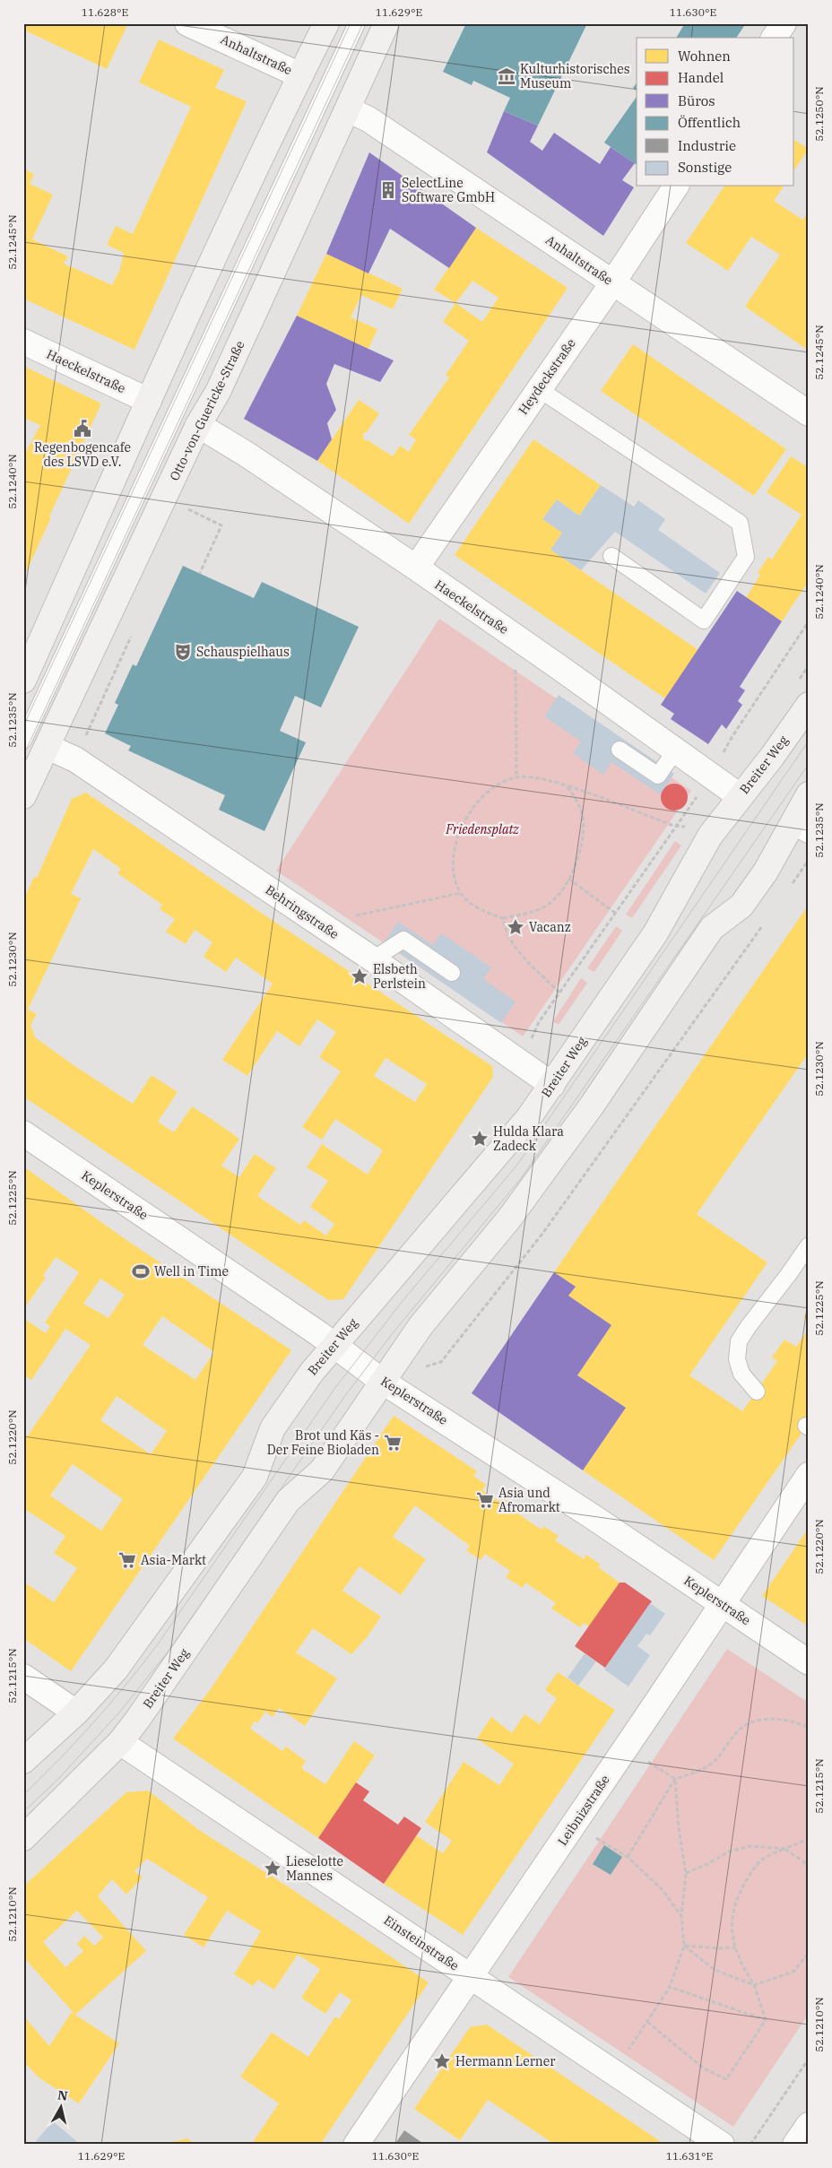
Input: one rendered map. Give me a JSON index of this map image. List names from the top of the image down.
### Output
{
  "streets": {
    "street": [
      "Anhaltstraße",
      "Haeckelstraße",
      "Heydeckstraße",
      "Otto-von-Guericke-Straße",
      "Breiter Weg",
      "Behringstraße",
      "Keplerstraße",
      "Leibnizstraße",
      "Einsteinstraße"
    ]
  },
  "crossings": [
    ["Anhaltstraße", "Heydeckstraße"],
    ["Anhaltstraße", "Otto-von-Guericke-Straße"],
    ["Haeckelstraße", "Heydeckstraße"],
    ["Haeckelstraße", "Otto-von-Guericke-Straße"],
    ["Haeckelstraße", "Breiter Weg"],
    ["Otto-von-Guericke-Straße", "Behringstraße"],
    ["Breiter Weg", "Behringstraße"],
    ["Breiter Weg", "Keplerstraße"],
    ["Breiter Weg", "Einsteinstraße"],
    ["Keplerstraße", "Leibnizstraße"],
    ["Leibnizstraße", "Einsteinstraße"]
  ],
  "parks": ["Friedensplatz"],
  "places": {
    "museum": ["Kulturhistorisches Museum"],
    "building": ["SelectLine Software GmbH"],
    "public building": ["Regenbogencafe des LSVD e.V."],
    "theatre": ["Schauspielhaus"],
    "place": [
      "Vacanz",
      "Elsbeth Perlstein",
      "Hulda Klara Zadeck",
      "Lieselotte Mannes",
      "Hermann Lerner"
    ],
    "sports": ["Well in Time"],
    "supermarket": ["Brot und Käs - Der Feine Bioladen", "Asia und Afromarkt", "Asia-Markt"]
  },
  "legend": [
    "Wohnen",
    "Handel",
    "Büros",
    "Öffentlich",
    "Industrie",
    "Sonstige"
  ],
  "north": "top",
  "coordinates": [
    "11.628°E",
    "11.629°E",
    "11.630°E",
    "52.1250°N",
    "52.1245°N",
    "52.1240°N",
    "52.1235°N",
    "52.1230°N",
    "52.1225°N",
    "52.1220°N",
    "52.1215°N",
    "52.1210°N",
    "11.631°E"
  ]
}
